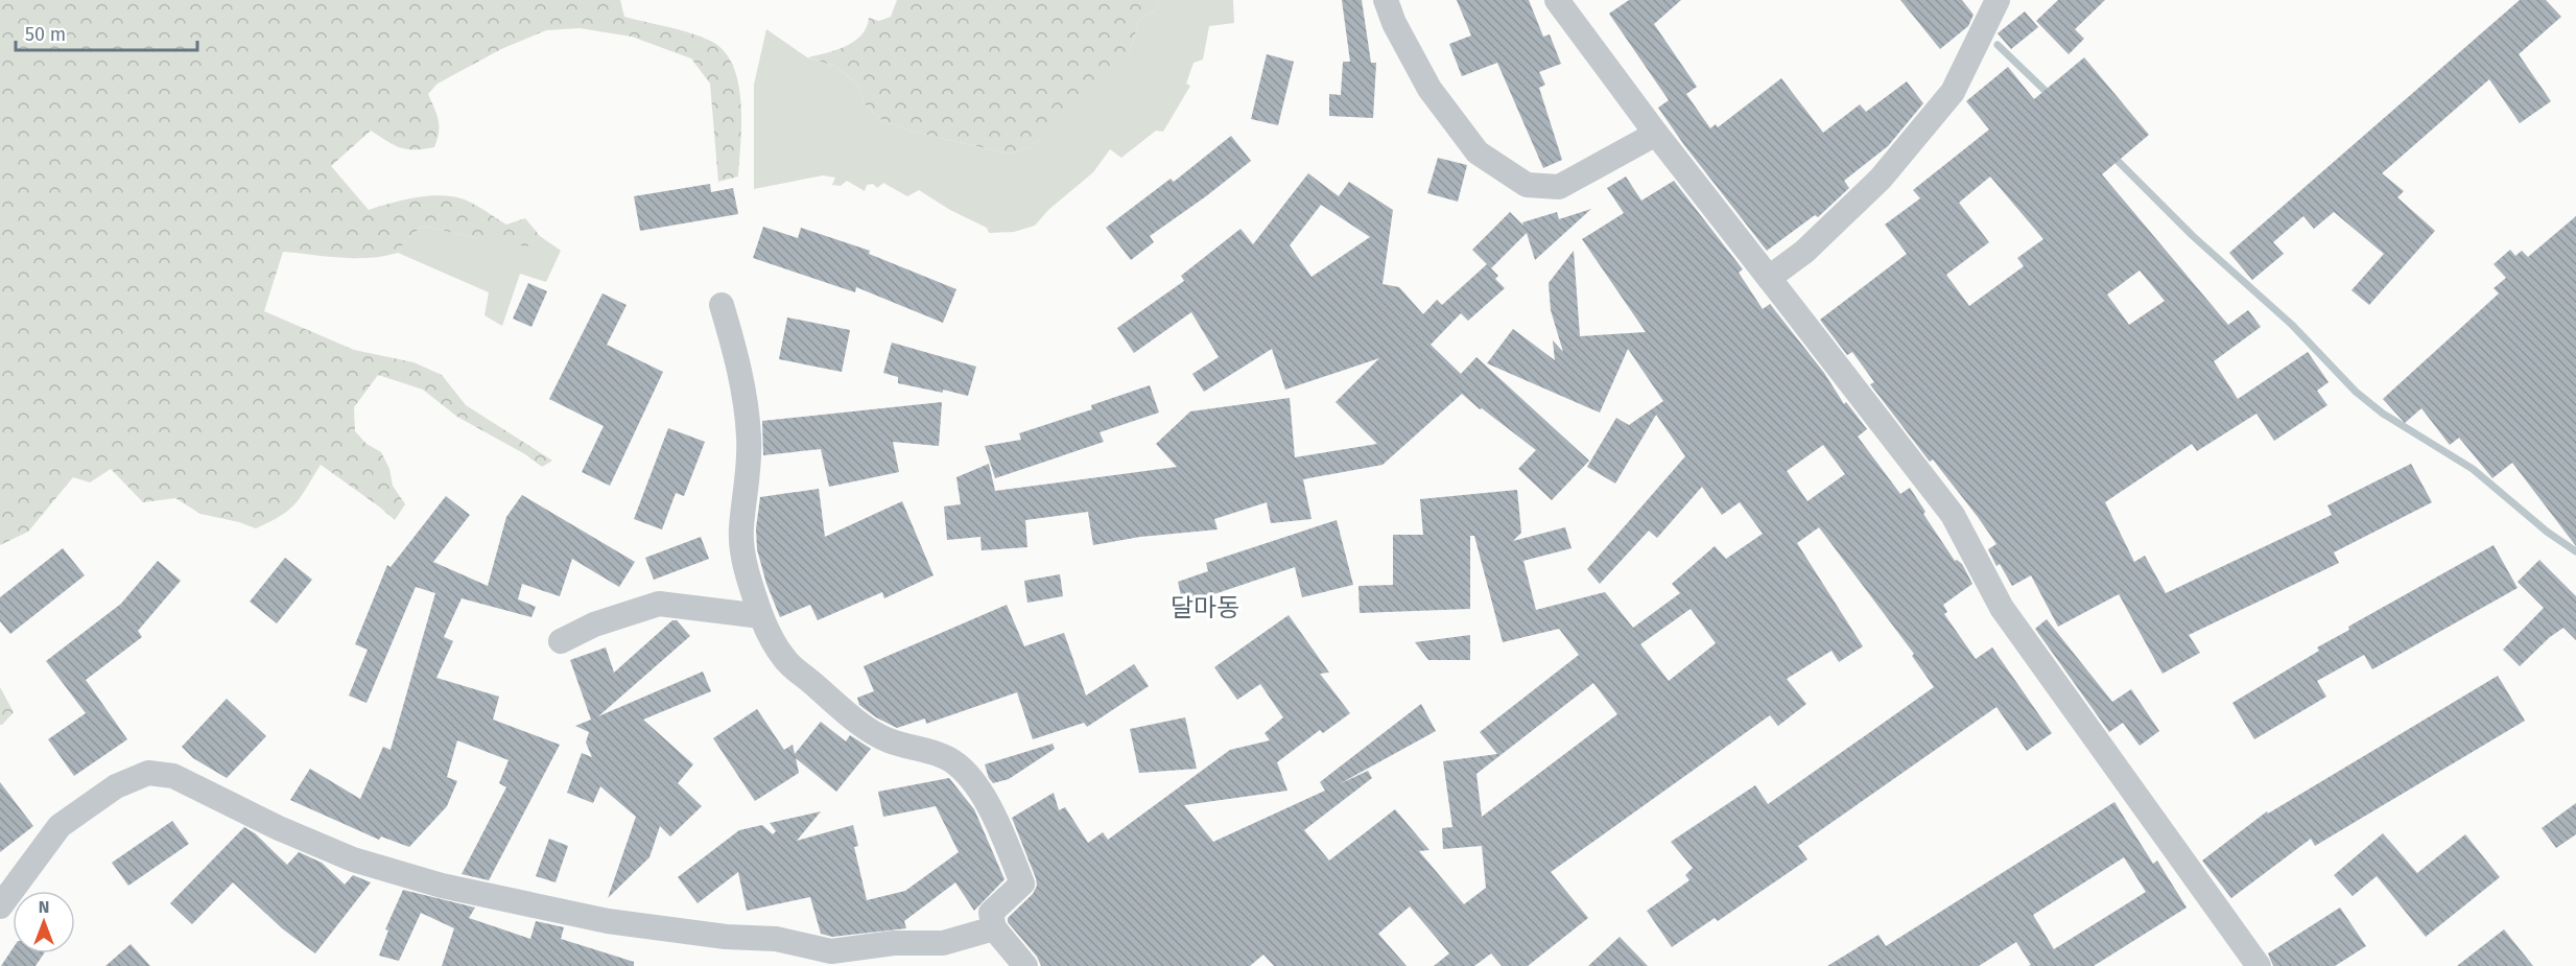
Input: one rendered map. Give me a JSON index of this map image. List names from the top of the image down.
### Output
{
  "districts": ["달마동"],
  "scale_bar": "50 m",
  "north": "top"
}
